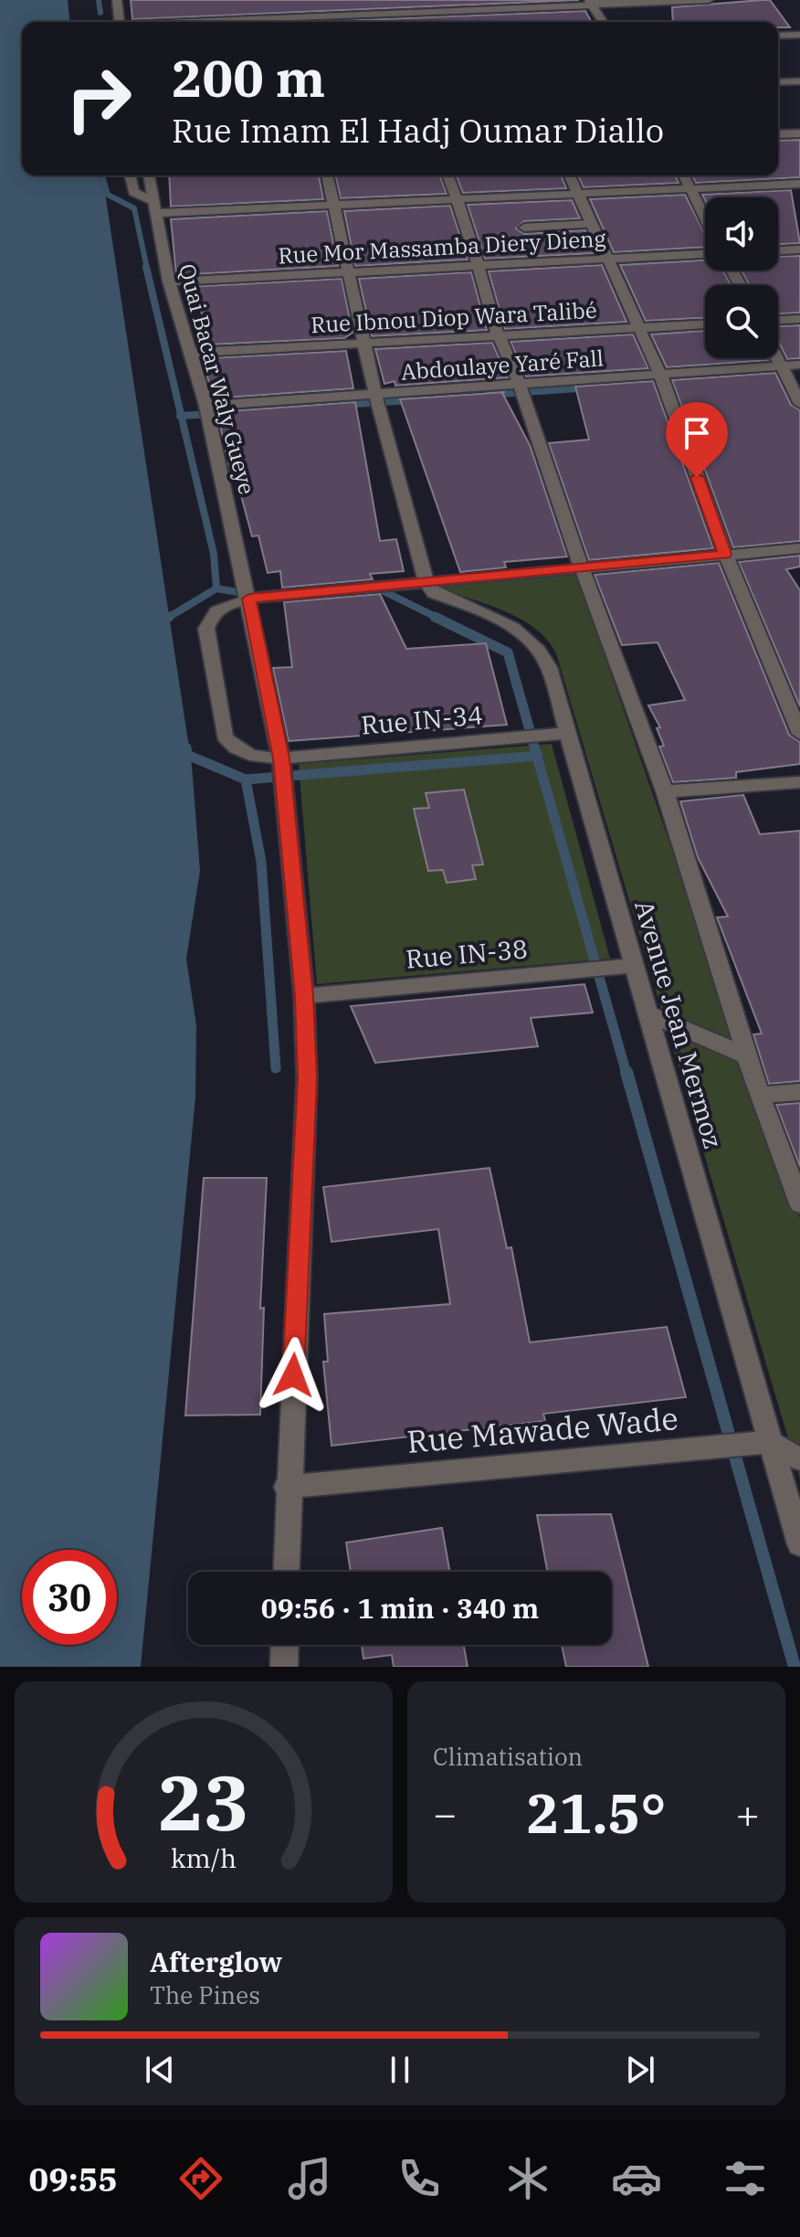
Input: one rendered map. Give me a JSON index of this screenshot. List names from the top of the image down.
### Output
{
  "streets": {
    "street": [
      "Rue Mor Massamba Diery Dieng",
      "Rue Ibnou Diop Wara Talibé",
      "Abdoulaye Yaré Fall",
      "Quai Bacar Waly Gueye",
      "Rue IN-34",
      "Rue IN-38",
      "Avenue Jean Mermoz",
      "Rue Mawade Wade"
    ]
  },
  "crossings": [
    ["Rue Mor Massamba Diery Dieng", "Quai Bacar Waly Gueye"],
    ["Rue Mor Massamba Diery Dieng", "Avenue Jean Mermoz"],
    ["Rue Ibnou Diop Wara Talibé", "Quai Bacar Waly Gueye"],
    ["Rue Ibnou Diop Wara Talibé", "Avenue Jean Mermoz"],
    ["Abdoulaye Yaré Fall", "Quai Bacar Waly Gueye"],
    ["Abdoulaye Yaré Fall", "Avenue Jean Mermoz"],
    ["Quai Bacar Waly Gueye", "Rue IN-34"],
    ["Quai Bacar Waly Gueye", "Rue IN-38"],
    ["Quai Bacar Waly Gueye", "Rue Mawade Wade"],
    ["Rue IN-34", "Avenue Jean Mermoz"],
    ["Rue IN-38", "Avenue Jean Mermoz"],
    ["Avenue Jean Mermoz", "Rue Mawade Wade"]
  ],
  "page": {
    "turn": ["200 m", "Rue Imam El Hadj Oumar Diallo"],
    "limit": "30",
    "trip": "09:56 · 1 min · 340 m",
    "tile": "Climatisation",
    "heat": ["−", "21.5°", "+"],
    "song": ["Afterglow", "The Pines"],
    "tabs": "09:55",
    "gauge": ["23", "km/h"]
  }
}
